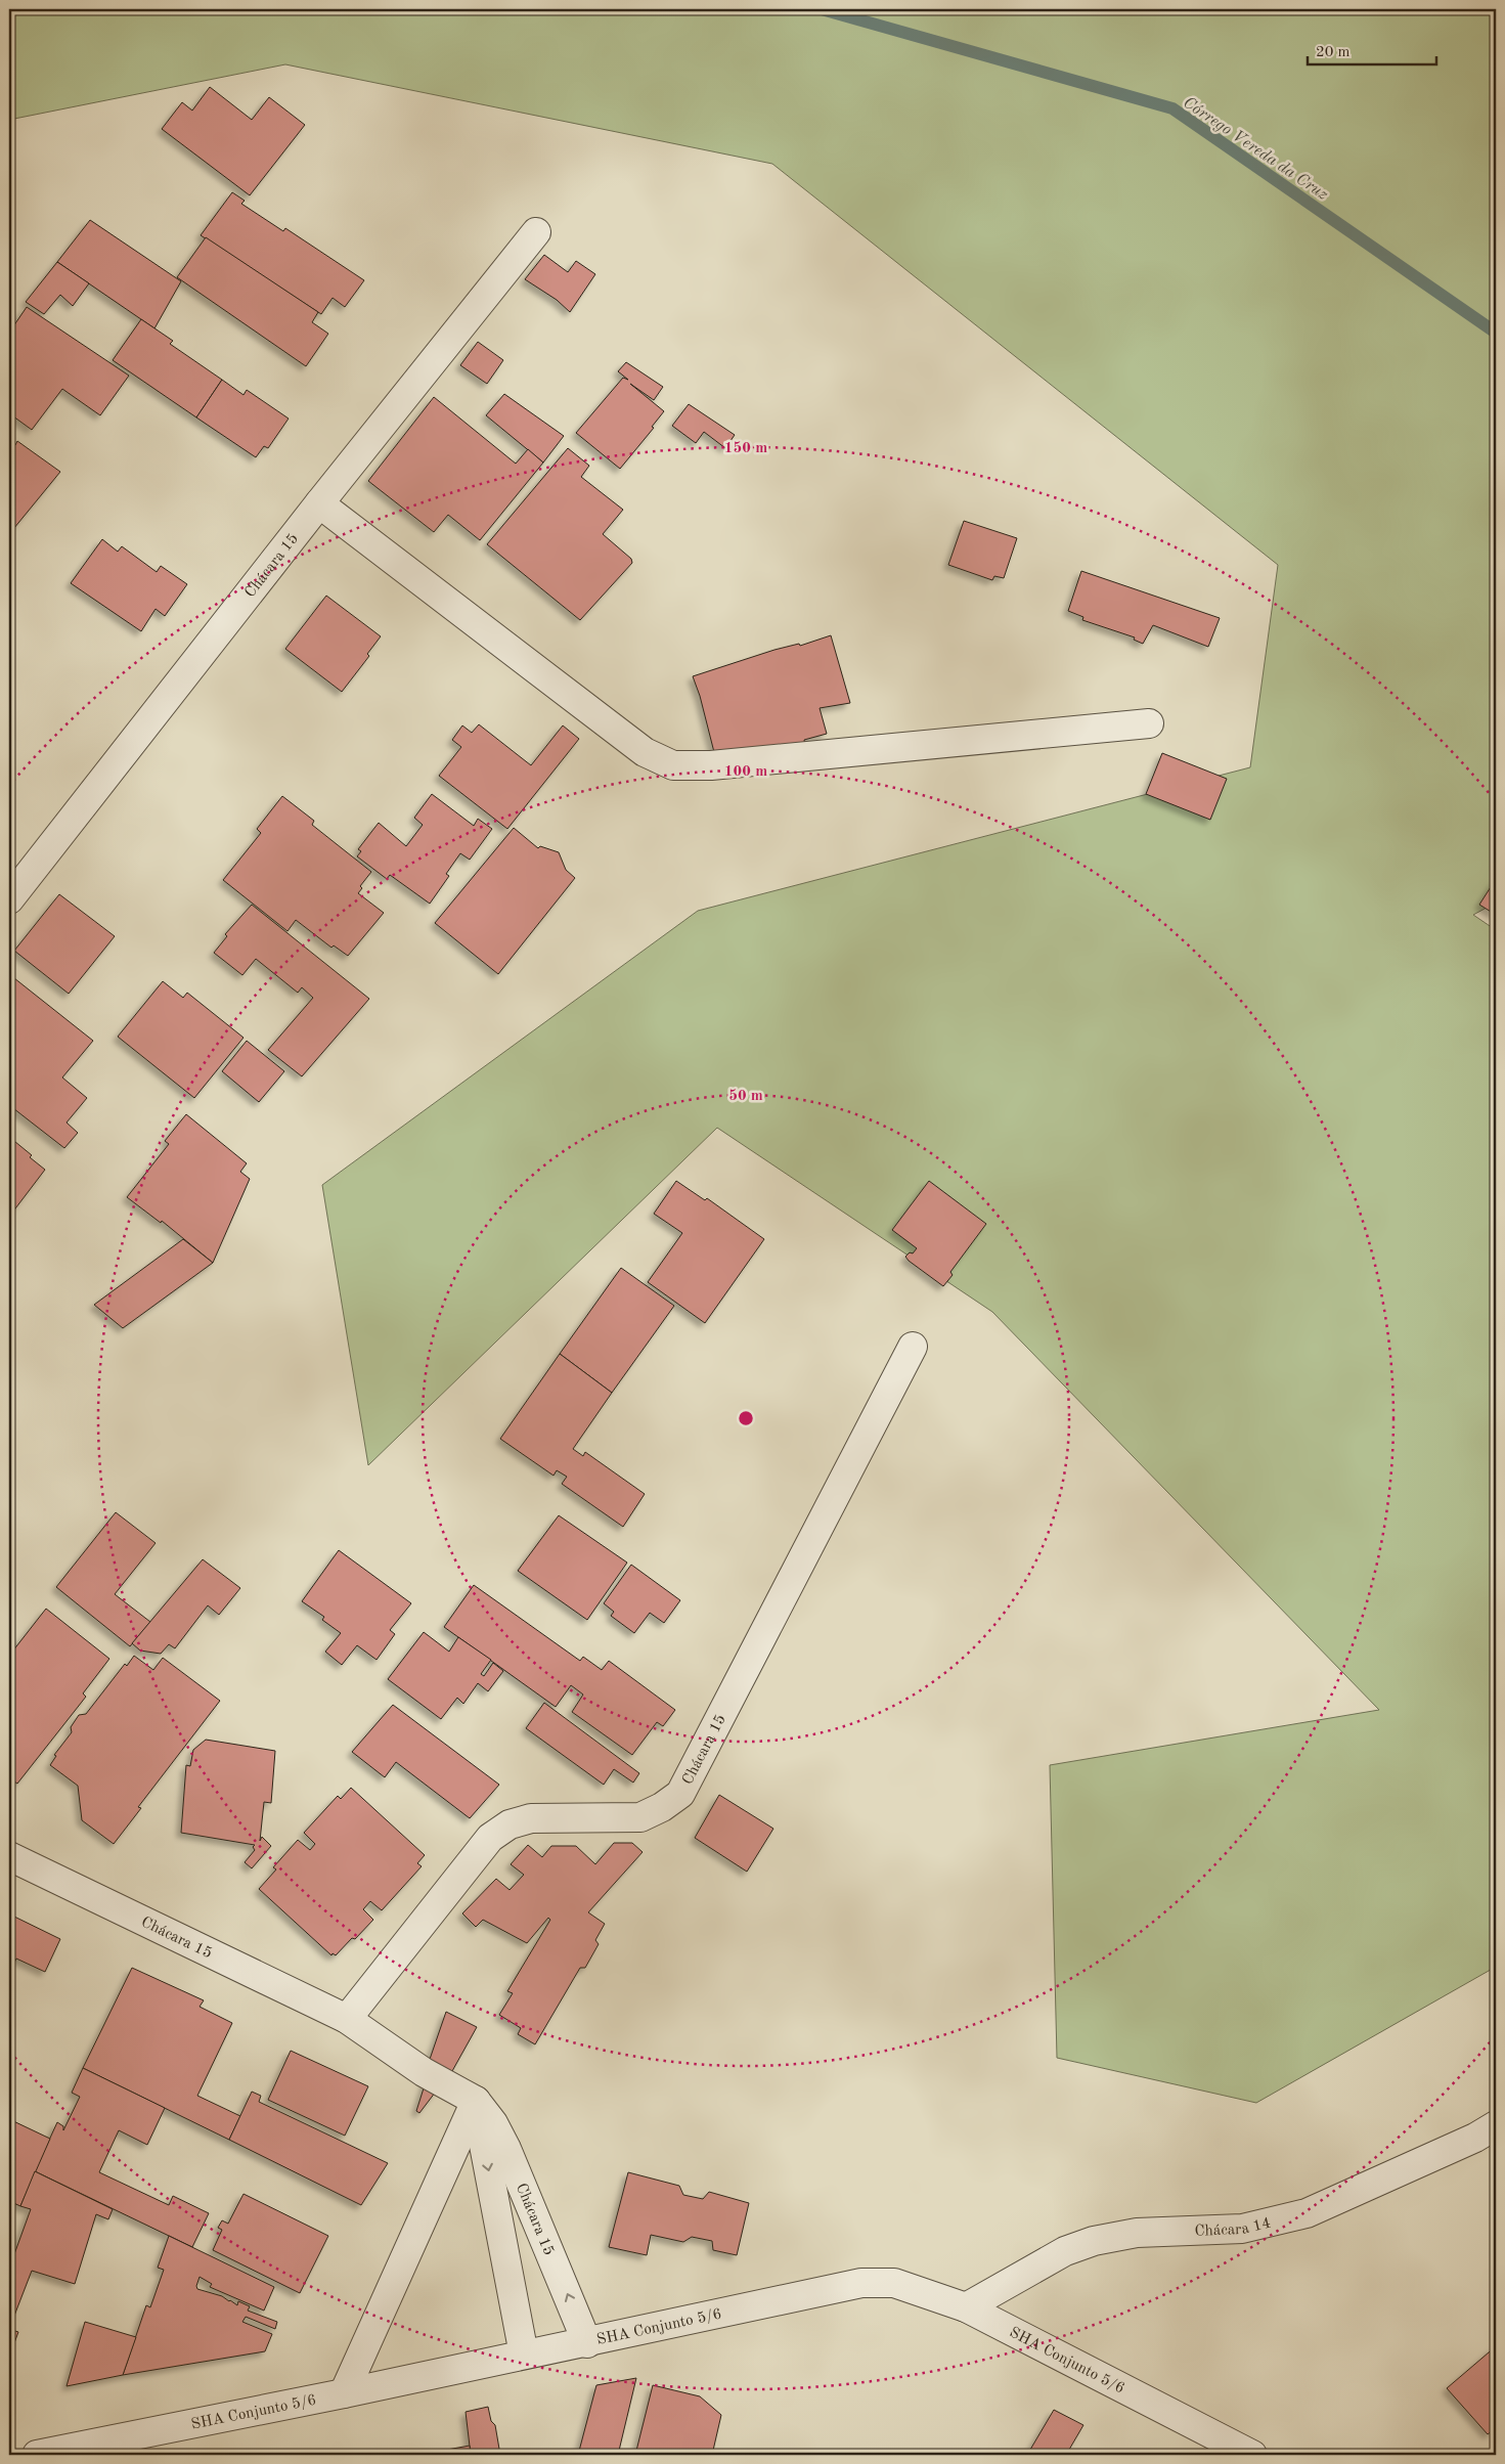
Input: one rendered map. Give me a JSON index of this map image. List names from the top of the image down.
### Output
{
  "streets": {
    "street": ["Chácara 15", "Chácara 14", "SHA Conjunto 5/6"]
  },
  "crossings": [
    ["Chácara 15", "SHA Conjunto 5/6"],
    ["Chácara 14", "SHA Conjunto 5/6"]
  ],
  "water": ["Córrego Vereda da Cruz"],
  "scale_bar": "20 m",
  "rings": ["150 m", "100 m", "50 m"]
}
